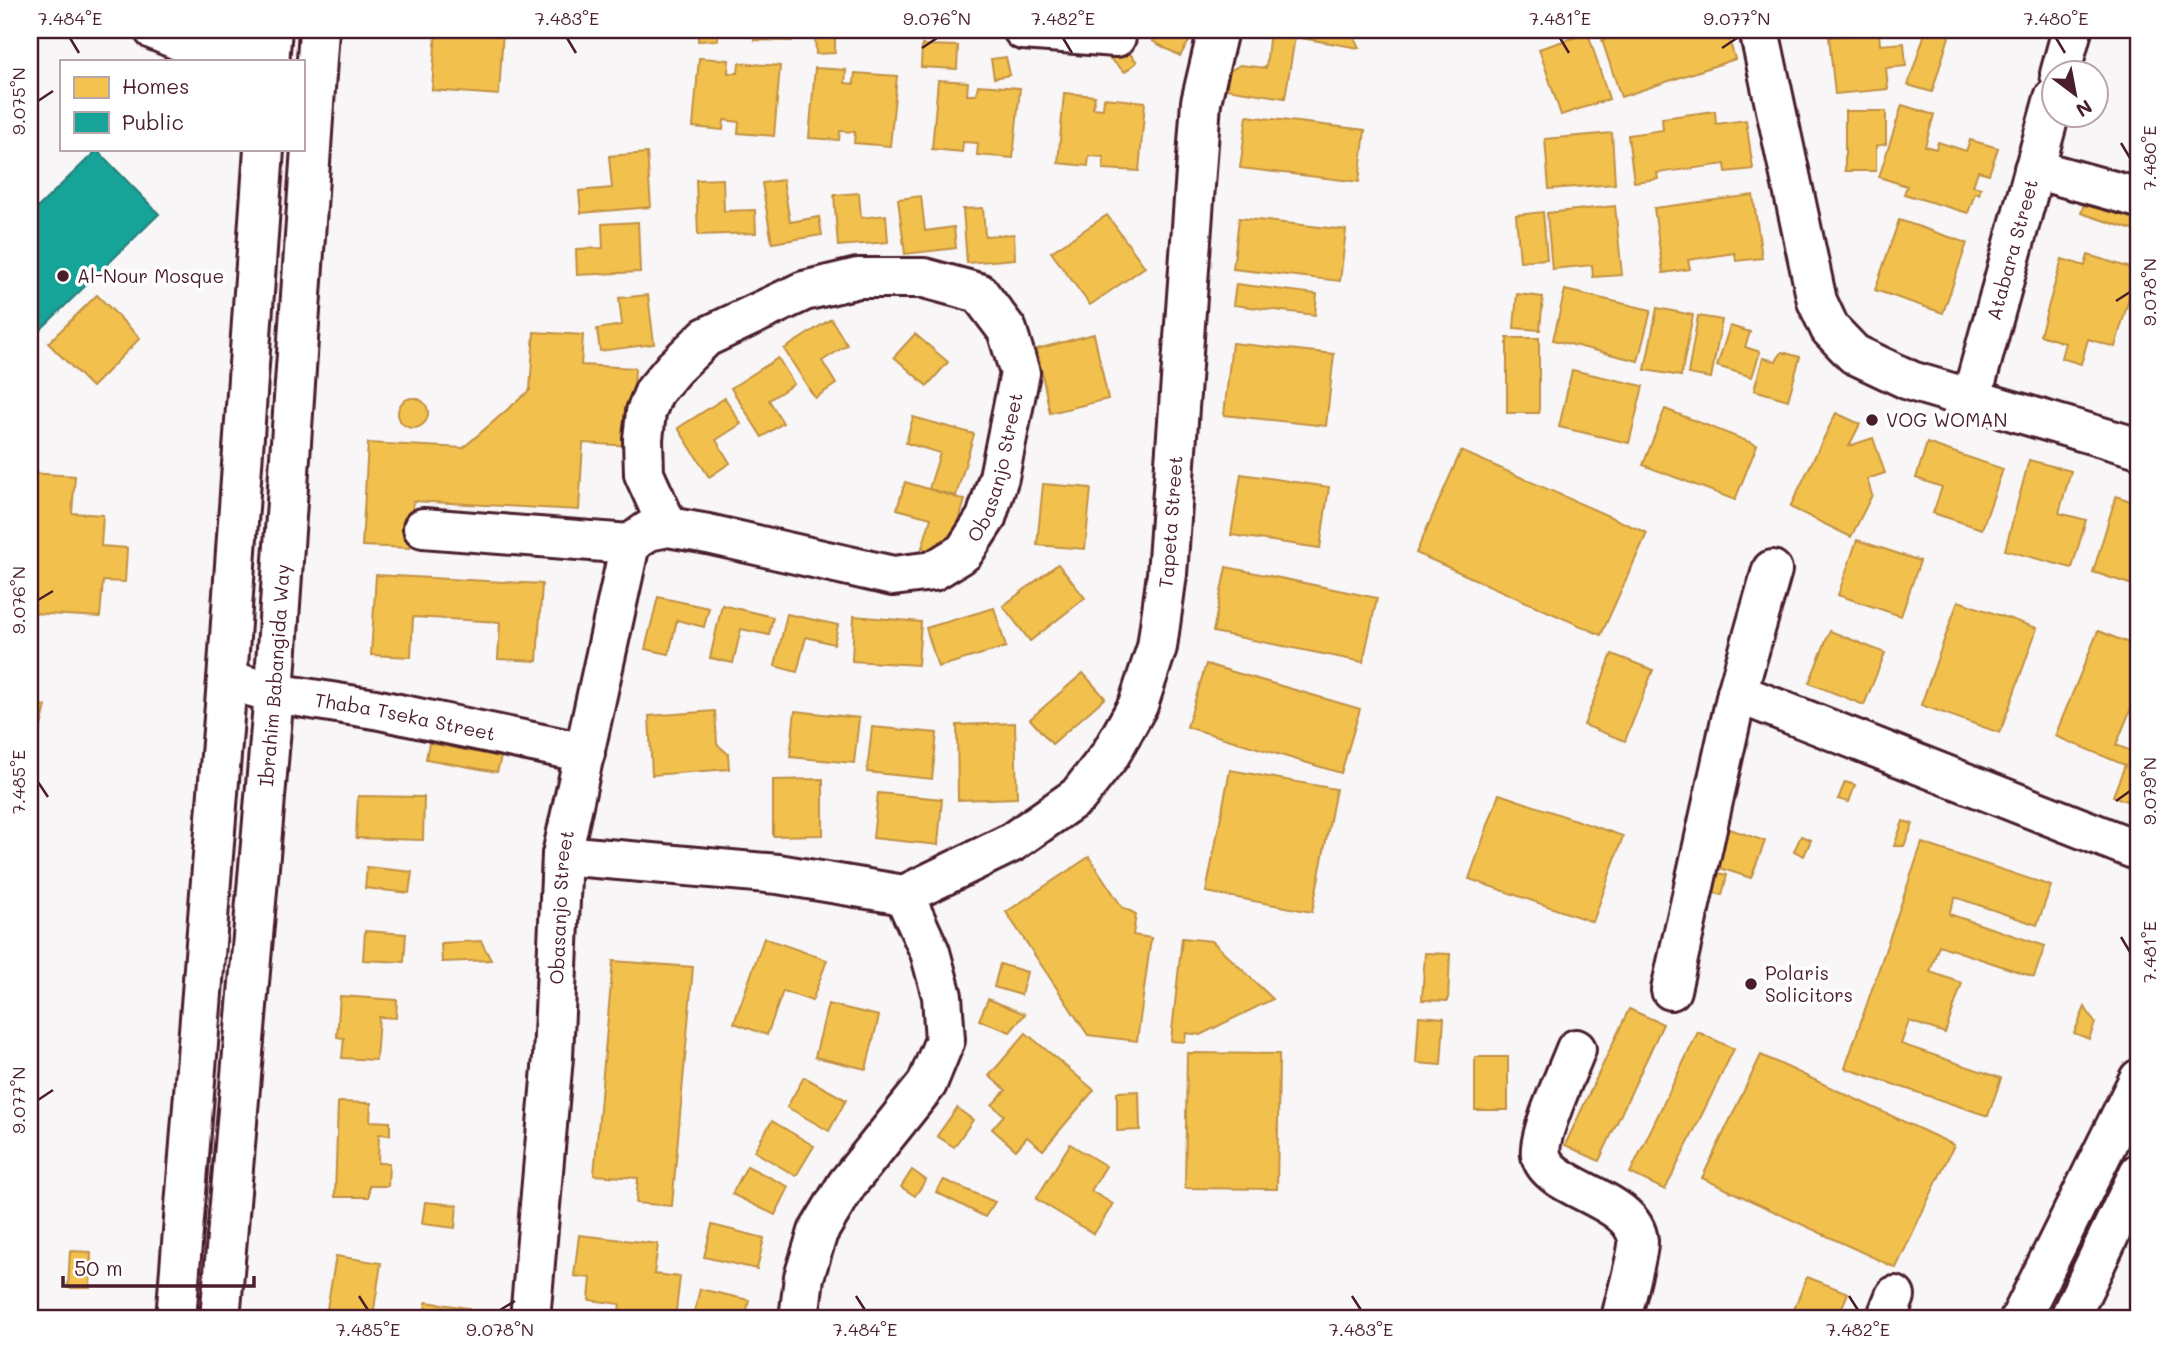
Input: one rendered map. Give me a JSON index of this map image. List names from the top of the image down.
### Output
{
  "streets": {
    "street": [
      "Atabara Street",
      "Obasanjo Street",
      "Tapeta Street",
      "Ibrahim Babangida Way",
      "Thaba Tseka Street"
    ]
  },
  "crossings": [
    ["Obasanjo Street", "Thaba Tseka Street"],
    ["Ibrahim Babangida Way", "Thaba Tseka Street"]
  ],
  "places": ["Al-Nour Mosque", "VOG WOMAN", "Polaris Solicitors"],
  "legend": ["Homes", "Public"],
  "scale_bar": "50 m",
  "north": "bottom right",
  "coordinates": [
    "7.484°E",
    "7.483°E",
    "9.076°N",
    "7.482°E",
    "7.481°E",
    "9.077°N",
    "7.480°E",
    "9.075°N",
    "9.078°N",
    "7.485°E",
    "9.079°N"
  ]
}
